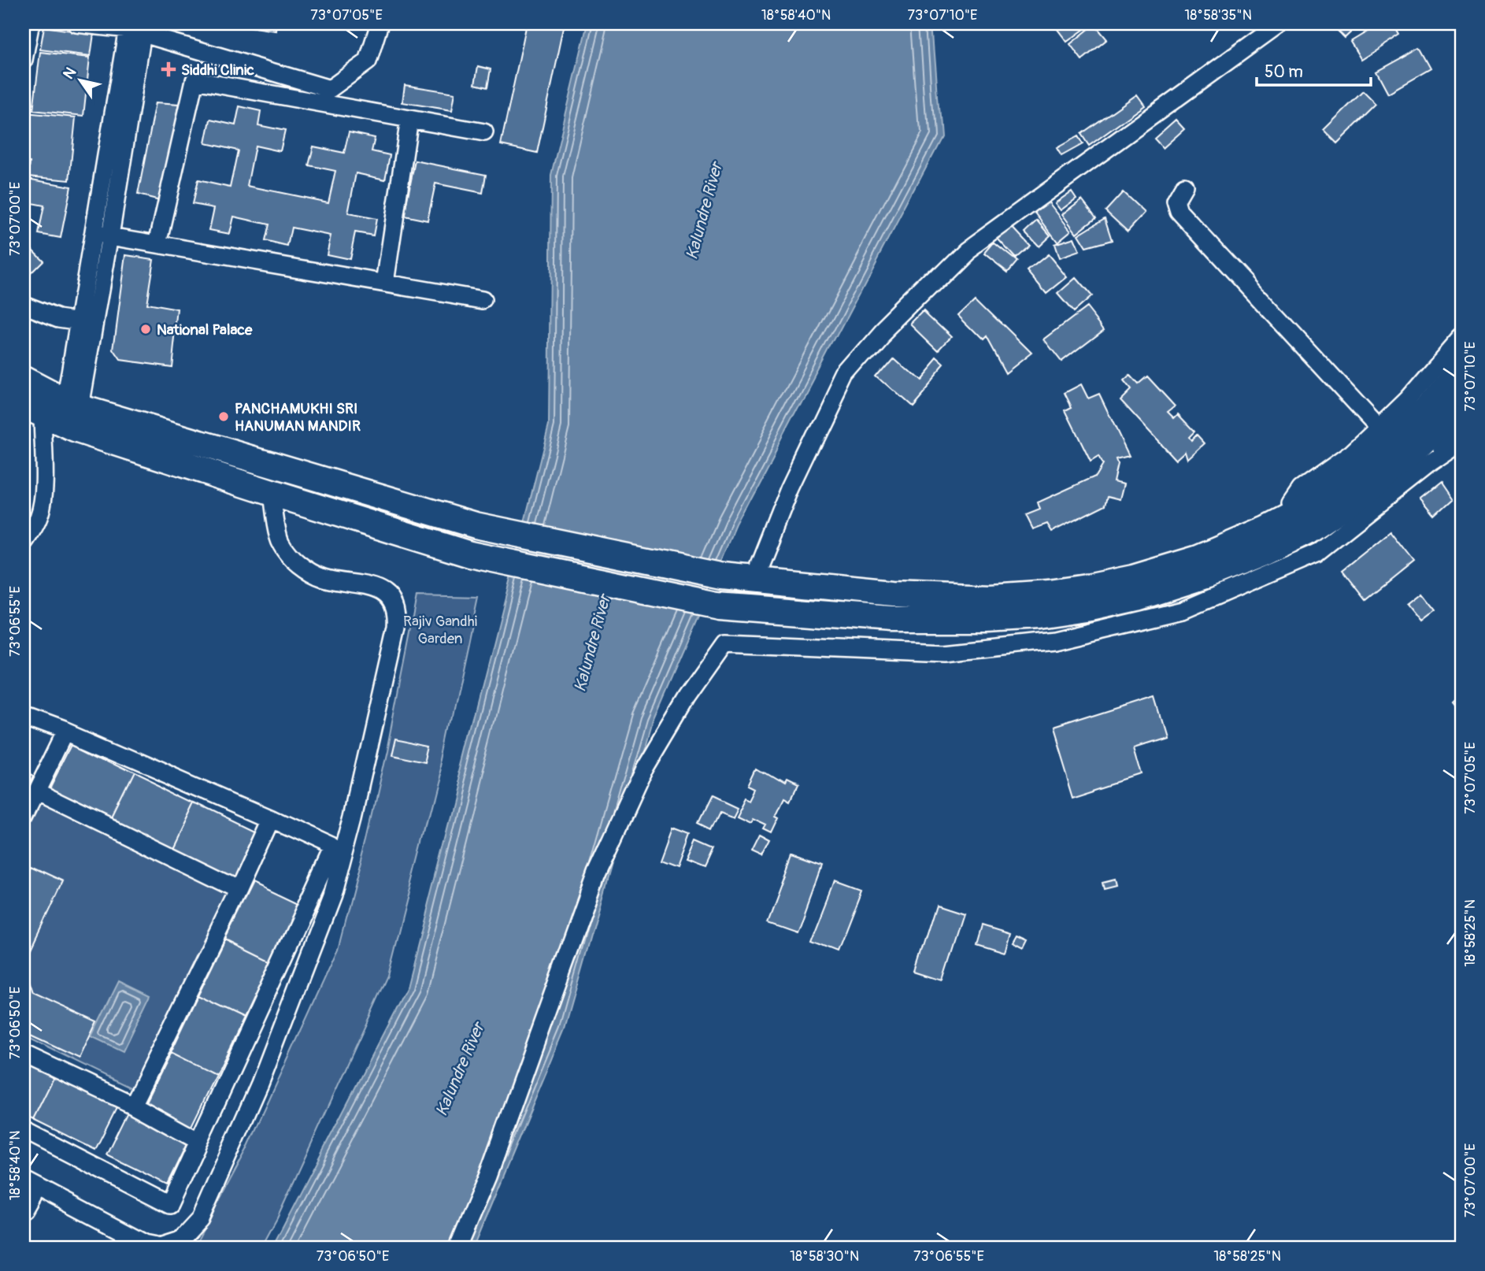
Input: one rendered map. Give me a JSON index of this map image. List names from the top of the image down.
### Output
{
  "water": ["Kalundre River"],
  "parks": ["Rajiv Gandhi Garden"],
  "places": {
    "health": ["Siddhi Clinic"],
    "other": ["National Palace", "PANCHAMUKHI SRI HANUMAN MANDIR"]
  },
  "scale_bar": "50 m",
  "north": "top left",
  "coordinates": [
    "73°07'05\"E",
    "18°58'40\"N",
    "73°07'10\"E",
    "18°58'35\"N",
    "73°07'00\"E",
    "73°06'55\"E",
    "18°58'25\"N",
    "73°06'50\"E",
    "18°58'30\"N"
  ]
}
